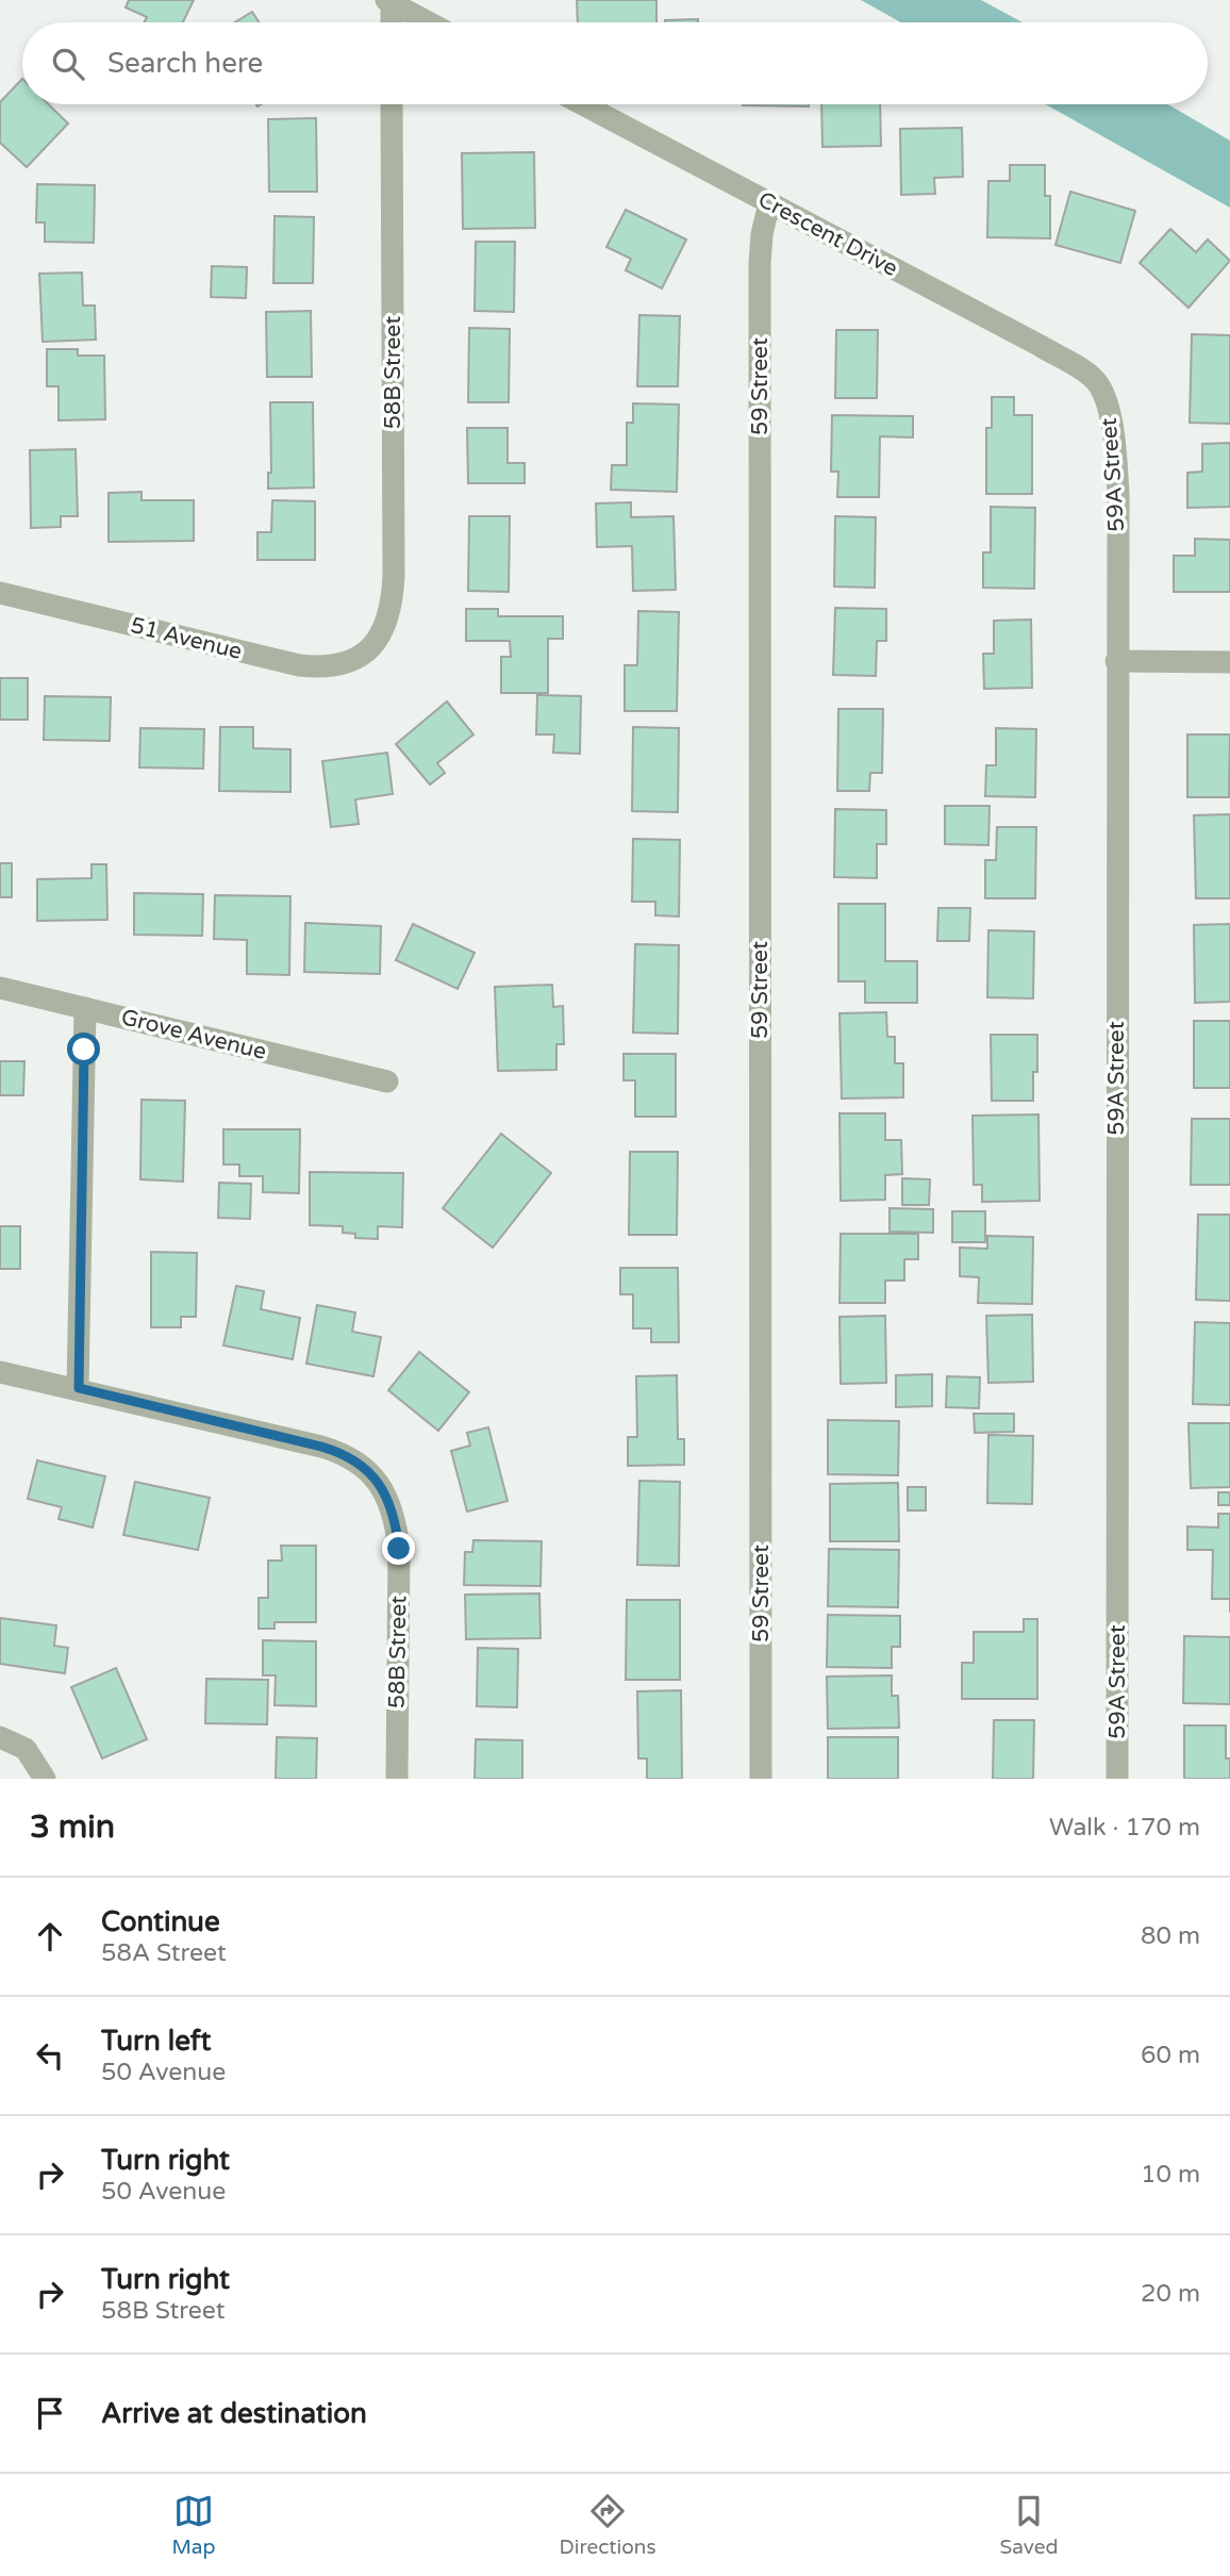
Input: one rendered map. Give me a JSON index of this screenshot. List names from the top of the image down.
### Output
{
  "streets": {
    "street": [
      "Crescent Drive",
      "58B Street",
      "59 Street",
      "59A Street",
      "51 Avenue",
      "Grove Avenue"
    ]
  },
  "crossings": [
    ["Crescent Drive", "59 Street"],
    ["Crescent Drive", "59A Street"],
    ["58B Street", "51 Avenue"]
  ],
  "page": {
    "search": "Search here",
    "heading": ["3 min", "Walk · 170 m"],
    "list": [
      ["Continue", "58A Street", "80 m"],
      ["Turn left", "50 Avenue", "60 m"],
      ["Turn right", "50 Avenue", "10 m"],
      ["Turn right", "58B Street", "20 m"],
      "Arrive at destination"
    ],
    "nav": ["Map", "Directions", "Saved"]
  }
}
